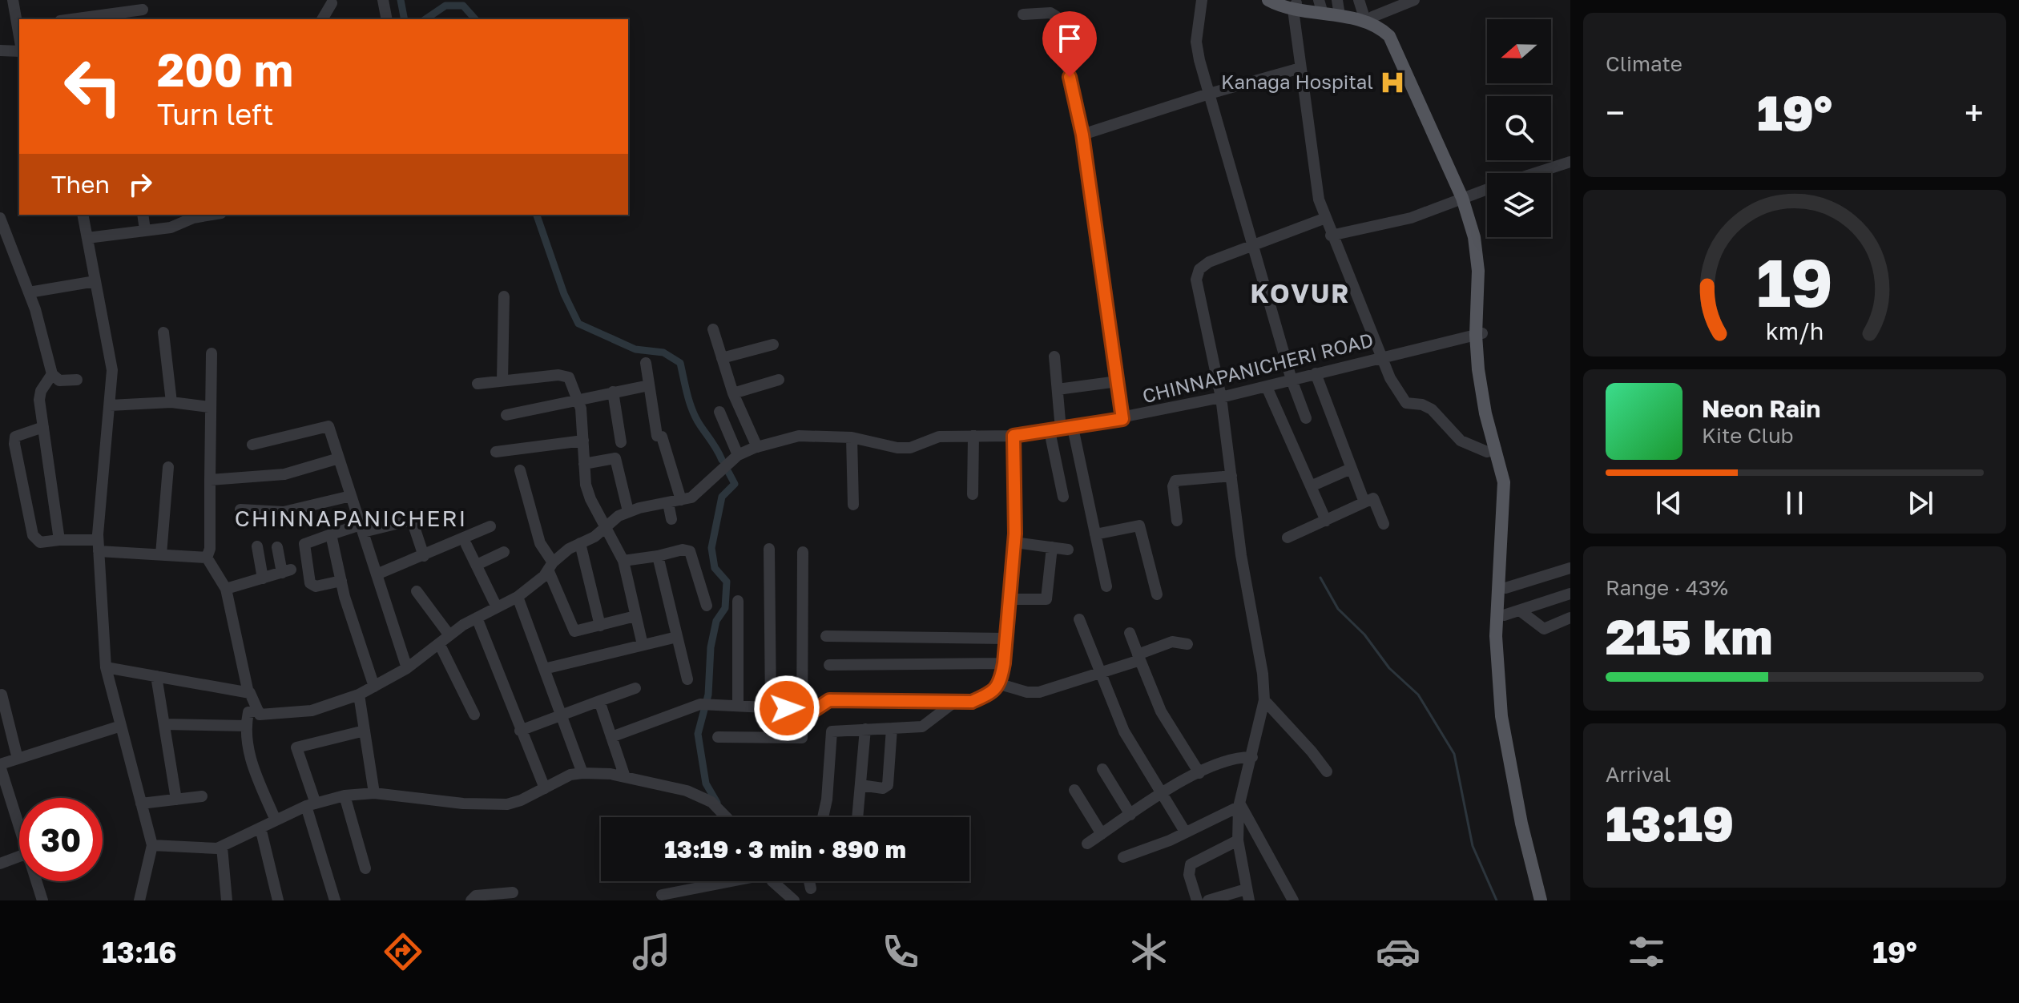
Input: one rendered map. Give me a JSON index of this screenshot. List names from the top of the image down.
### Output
{
  "streets": {
    "street": ["CHINNAPANICHERI ROAD"]
  },
  "districts": ["KOVUR", "CHINNAPANICHERI"],
  "places": {
    "hospital": ["Kanaga Hospital"]
  },
  "north": "left",
  "page": {
    "tile": [
      "Climate",
      ["Range · 43%", "215 km"],
      ["Arrival", "13:19"]
    ],
    "turn": ["200 m", "Turn left"],
    "heat": ["−", "19°", "+"],
    "then": "Then",
    "song": ["Neon Rain", "Kite Club"],
    "limit": "30",
    "trip": "13:19 · 3 min · 890 m",
    "tabs": ["13:16", "19°"],
    "gauge": ["19", "km/h"]
  }
}
